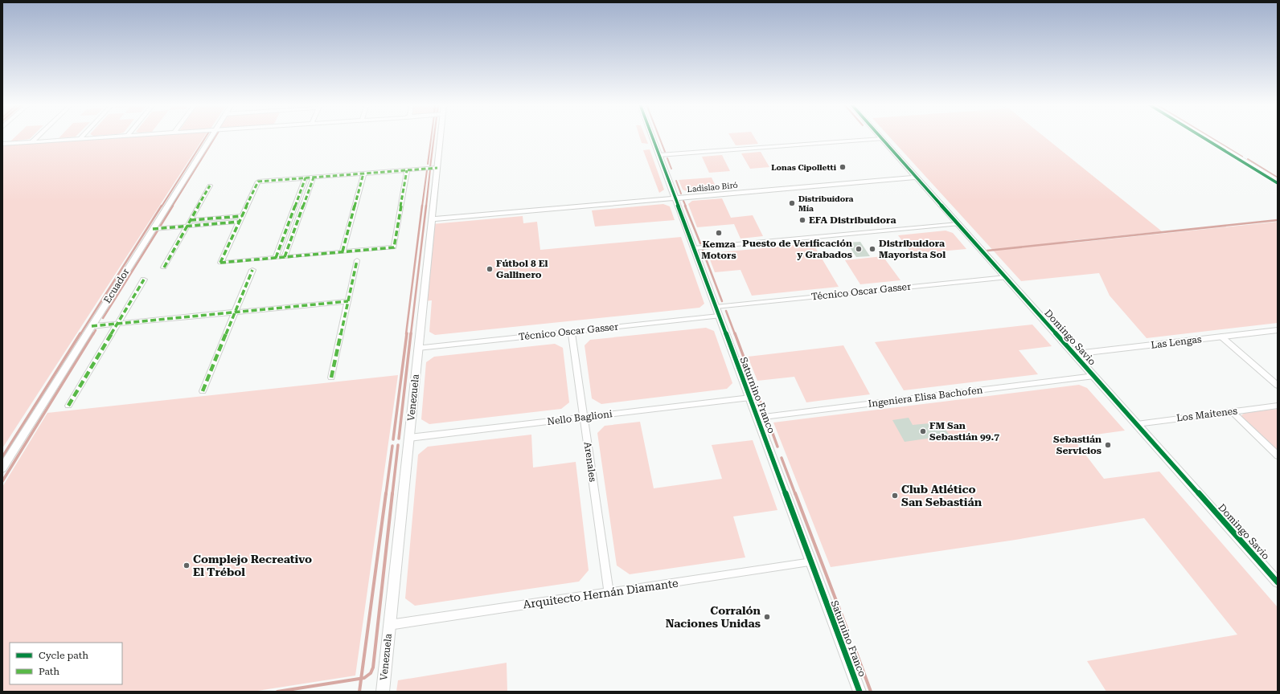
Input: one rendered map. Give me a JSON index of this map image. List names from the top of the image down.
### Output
{
  "streets": {
    "street": [
      "Ladislao Biró",
      "Ecuador",
      "Técnico Oscar Gasser",
      "Domingo Savio",
      "Las Lengas",
      "Saturnino Franco",
      "Ingeniera Elisa Bachofen",
      "Venezuela",
      "Los Maitenes",
      "Nello Baglioni",
      "Arenales",
      "Arquitecto Hernán Diamante"
    ]
  },
  "crossings": [
    ["Ladislao Biró", "Domingo Savio"],
    ["Ladislao Biró", "Saturnino Franco"],
    ["Ladislao Biró", "Venezuela"],
    ["Técnico Oscar Gasser", "Domingo Savio"],
    ["Técnico Oscar Gasser", "Saturnino Franco"],
    ["Técnico Oscar Gasser", "Venezuela"],
    ["Técnico Oscar Gasser", "Arenales"],
    ["Domingo Savio", "Las Lengas"],
    ["Domingo Savio", "Ingeniera Elisa Bachofen"],
    ["Domingo Savio", "Los Maitenes"],
    ["Saturnino Franco", "Ingeniera Elisa Bachofen"],
    ["Saturnino Franco", "Nello Baglioni"],
    ["Saturnino Franco", "Arquitecto Hernán Diamante"],
    ["Venezuela", "Nello Baglioni"],
    ["Venezuela", "Arquitecto Hernán Diamante"],
    ["Nello Baglioni", "Arenales"],
    ["Arenales", "Arquitecto Hernán Diamante"]
  ],
  "places": [
    "Lonas Cipolletti",
    "Distribuidora Mía",
    "EFA Distribuidora",
    "Kemza Motors",
    "Puesto de Verificación y Grabados",
    "Distribuidora Mayorista Sol",
    "Fútbol 8 El Gallinero",
    "FM San Sebastián 99.7",
    "Sebastián Servicios",
    "Club Atlético San Sebastián",
    "Complejo Recreativo El Trébol",
    "Corralón Naciones Unidas"
  ],
  "legend": ["Cycle path", "Path"]
}
